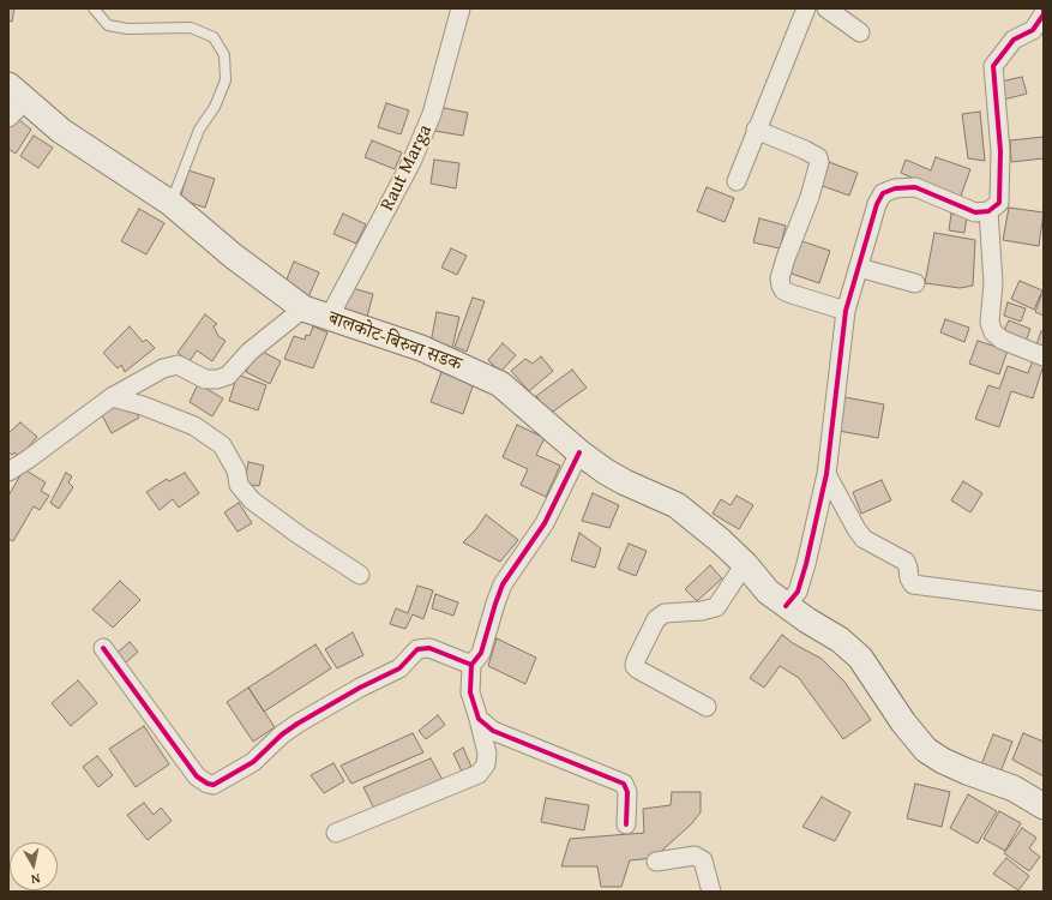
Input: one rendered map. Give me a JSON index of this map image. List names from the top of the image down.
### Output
{
  "streets": {
    "main road": ["बालकोट-बिरुवा सडक"],
    "street": ["Raut Marga"]
  },
  "crossings": [
    ["Raut Marga", "बालकोट-बिरुवा सडक"]
  ],
  "north": "bottom"
}
